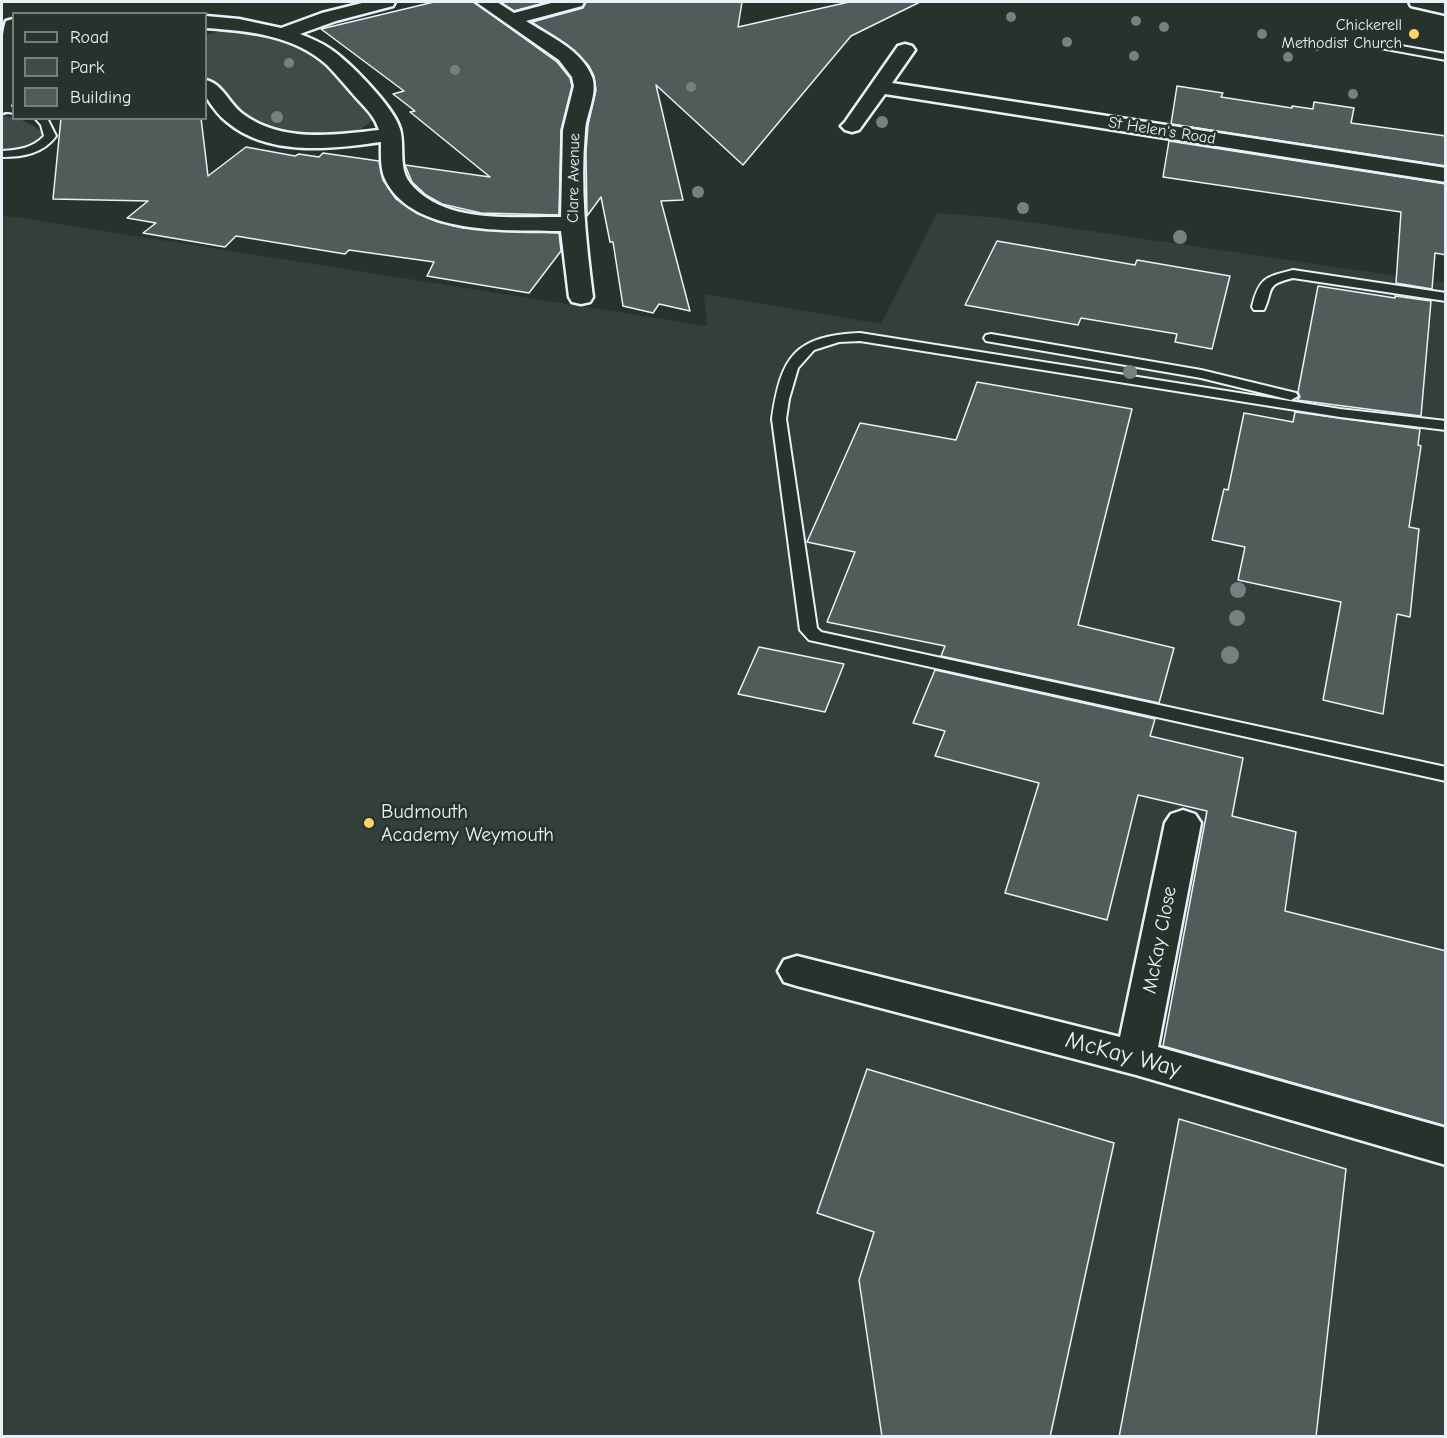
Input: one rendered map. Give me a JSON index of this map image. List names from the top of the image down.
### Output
{
  "streets": {
    "street": [
      "St Helen's Road",
      "Clare Avenue",
      "McKay Close",
      "McKay Way"
    ]
  },
  "crossings": [
    ["McKay Close", "McKay Way"]
  ],
  "places": ["Chickerell Methodist Church", "Budmouth Academy Weymouth"],
  "legend": ["Road", "Park", "Building"]
}
